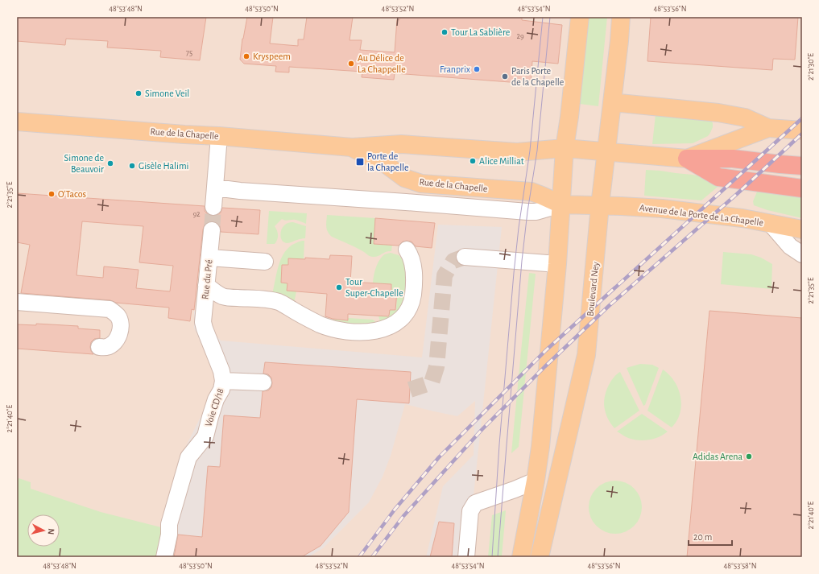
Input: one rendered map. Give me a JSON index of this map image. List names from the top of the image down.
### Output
{
  "streets": {
    "main road": ["Rue de la Chapelle", "Avenue de la Porte de La Chapelle", "Boulevard Ney"],
    "street": ["Rue du Pré", "Voie CD/18"]
  },
  "crossings": [
    ["Rue de la Chapelle", "Avenue de la Porte de La Chapelle"],
    ["Rue de la Chapelle", "Boulevard Ney"],
    ["Avenue de la Porte de La Chapelle", "Boulevard Ney"],
    ["Rue du Pré", "Voie CD/18"]
  ],
  "places": {
    "other": [
      "Tour La Sablière",
      "Kryspeem",
      "Au Délice de La Chappelle",
      "Franprix",
      "Paris Porte de la Chapelle",
      "Simone Veil",
      "Alice Milliat",
      "Simone de Beauvoir",
      "Gisèle Halimi",
      "O'Tacos",
      "Tour Super-Chapelle",
      "Adidas Arena"
    ],
    "transit": ["Porte de la Chapelle"]
  },
  "house_numbers": ["29", "75", "92"],
  "scale_bar": "20 m",
  "north": "right",
  "coordinates": [
    "48°53'48\"N",
    "48°53'50\"N",
    "48°53'52\"N",
    "48°53'54\"N",
    "48°53'56\"N",
    "2°21'30\"E",
    "2°21'35\"E",
    "2°21'40\"E",
    "48°53'58\"N"
  ]
}
